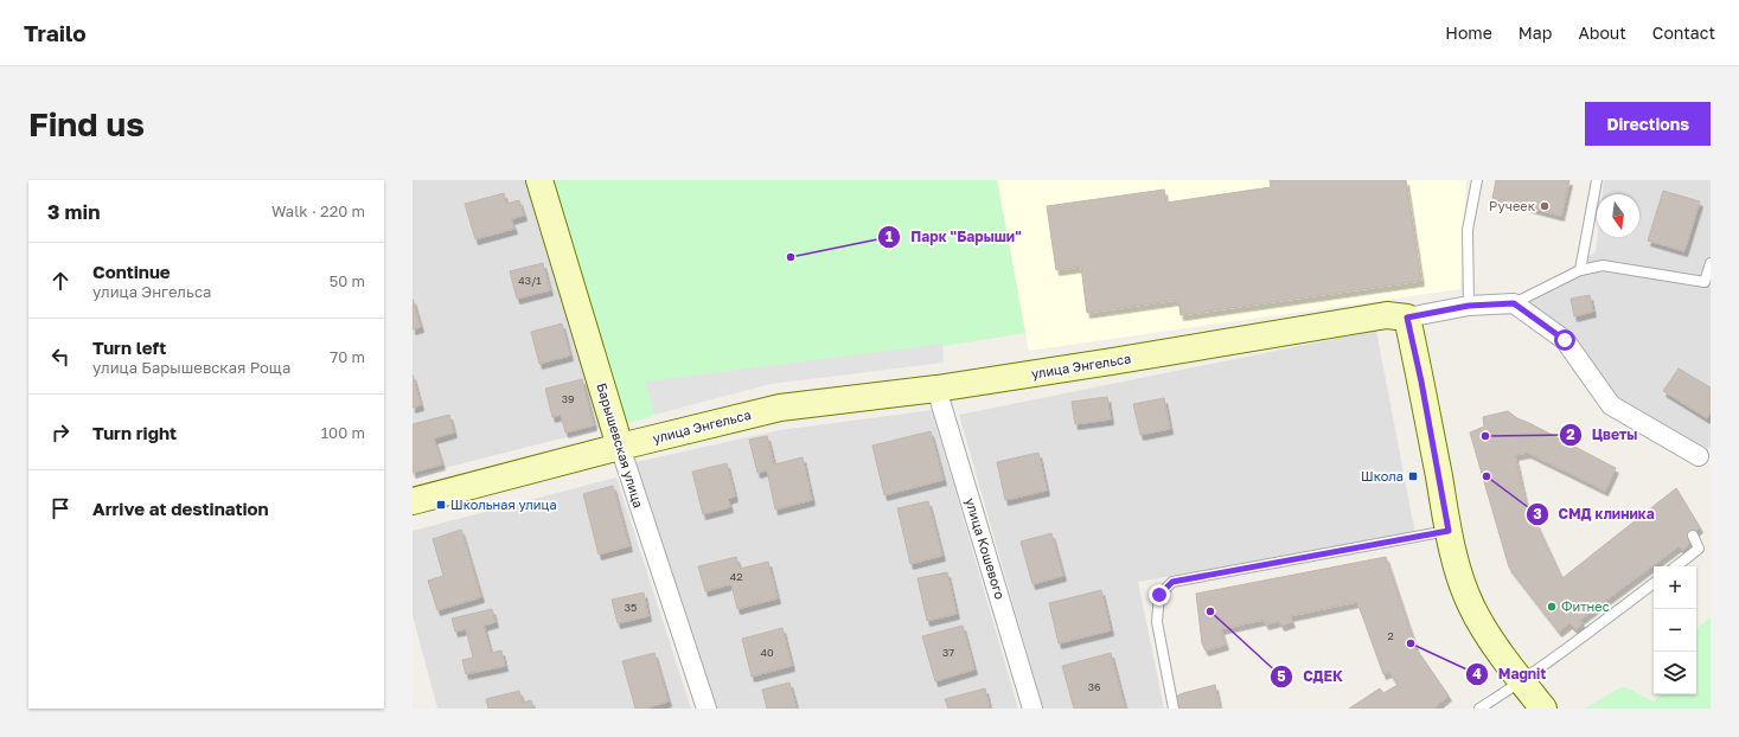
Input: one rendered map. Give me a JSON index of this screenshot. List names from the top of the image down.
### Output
{
  "streets": {
    "street": ["улица Энгельса", "Барышевская улица", "улица Кошевого"]
  },
  "crossings": [
    ["улица Энгельса", "Барышевская улица"],
    ["улица Энгельса", "улица Кошевого"]
  ],
  "places": {
    "other": [
      "Ручеек",
      "Парк \"Барыши\"",
      "Цветы",
      "СМД клиника",
      "Фитнес",
      "СДЕК",
      "Magnit"
    ],
    "transit": ["Школа", "Школьная улица"]
  },
  "house_numbers": [
    "43/1",
    "39",
    "42",
    "35",
    "2",
    "40",
    "37",
    "36"
  ],
  "north": "bottom",
  "page": {
    "header": "Trailo",
    "nav": [
      "Home",
      "Map",
      "About",
      "Contact"
    ],
    "buttons": "Directions",
    "title": "Find us",
    "heading": ["3 min", "Walk · 220 m"],
    "list": [
      ["Continue", "улица Энгельса", "50 m"],
      ["Turn left", "улица Барышевская Роща", "70 m"],
      ["Turn right", "100 m"],
      "Arrive at destination"
    ],
    "map_buttons": ["+", "−"]
  }
}
